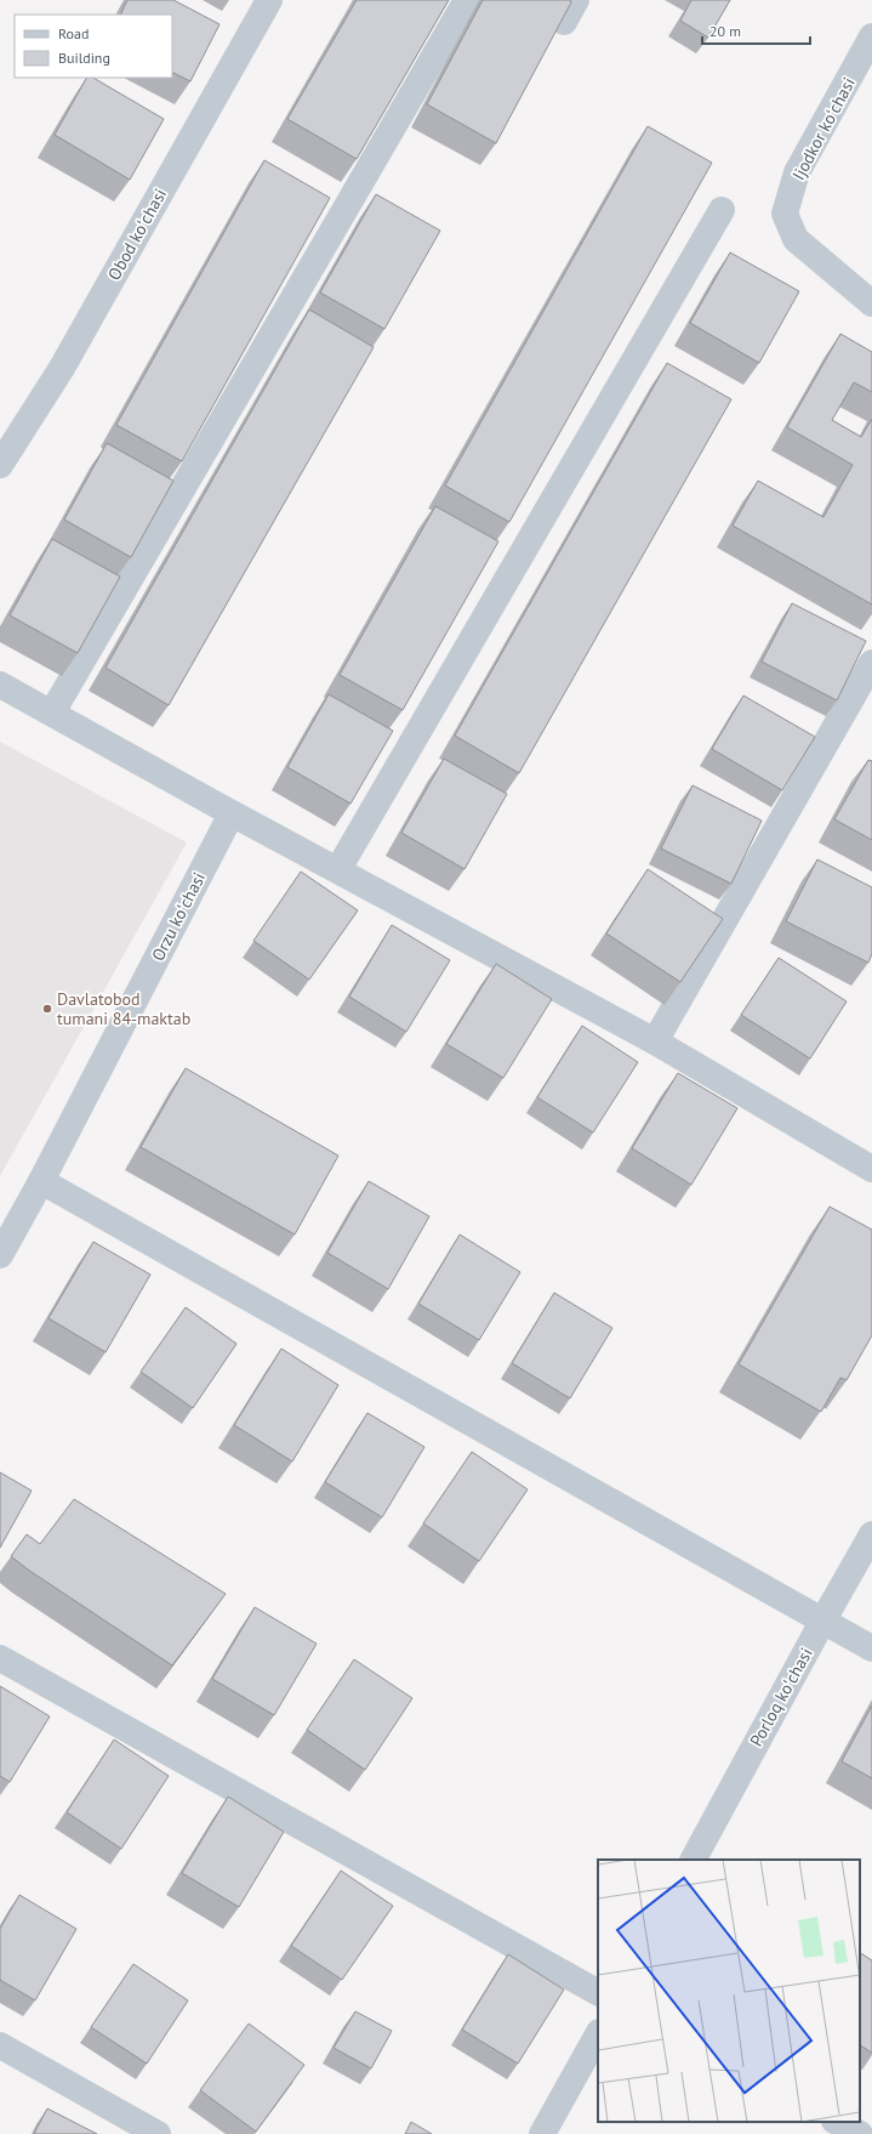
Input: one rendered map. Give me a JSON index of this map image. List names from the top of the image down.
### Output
{
  "streets": {
    "street": [
      "Ijodkor koʻchasi",
      "Obod koʻchasi",
      "Orzu koʻchasi",
      "Porloq koʻchasi"
    ]
  },
  "places": ["Davlatobod tumani 84-maktab"],
  "legend": ["Road", "Building"],
  "scale_bar": "20 m"
}
